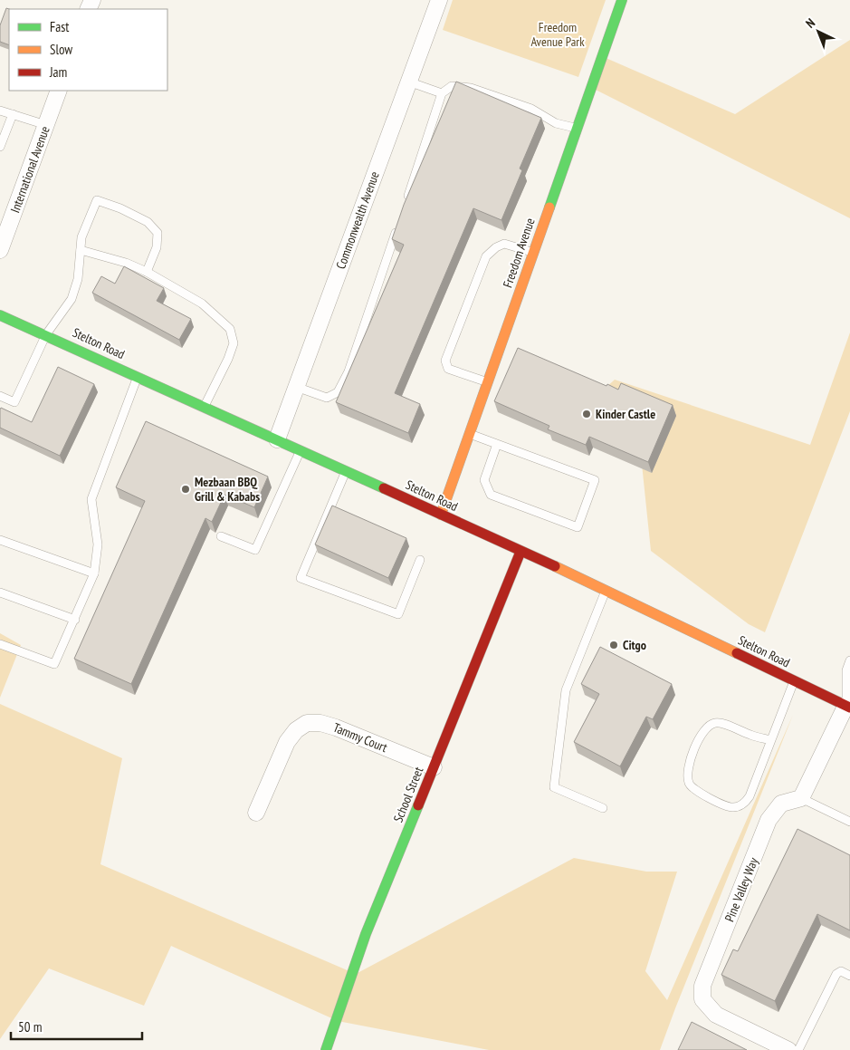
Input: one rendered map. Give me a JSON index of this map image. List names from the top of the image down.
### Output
{
  "streets": {
    "street": [
      "International Avenue",
      "Commonwealth Avenue",
      "Freedom Avenue",
      "Stelton Road",
      "Tammy Court",
      "School Street",
      "Pine Valley Way"
    ]
  },
  "crossings": [
    ["Commonwealth Avenue", "Stelton Road"],
    ["Freedom Avenue", "Stelton Road"],
    ["Stelton Road", "School Street"],
    ["Tammy Court", "School Street"]
  ],
  "parks": ["Freedom Avenue Park"],
  "places": ["Kinder Castle", "Mezbaan BBQ Grill & Kababs", "Citgo"],
  "legend": ["Fast", "Slow", "Jam"],
  "scale_bar": "50 m",
  "north": "top left"
}
